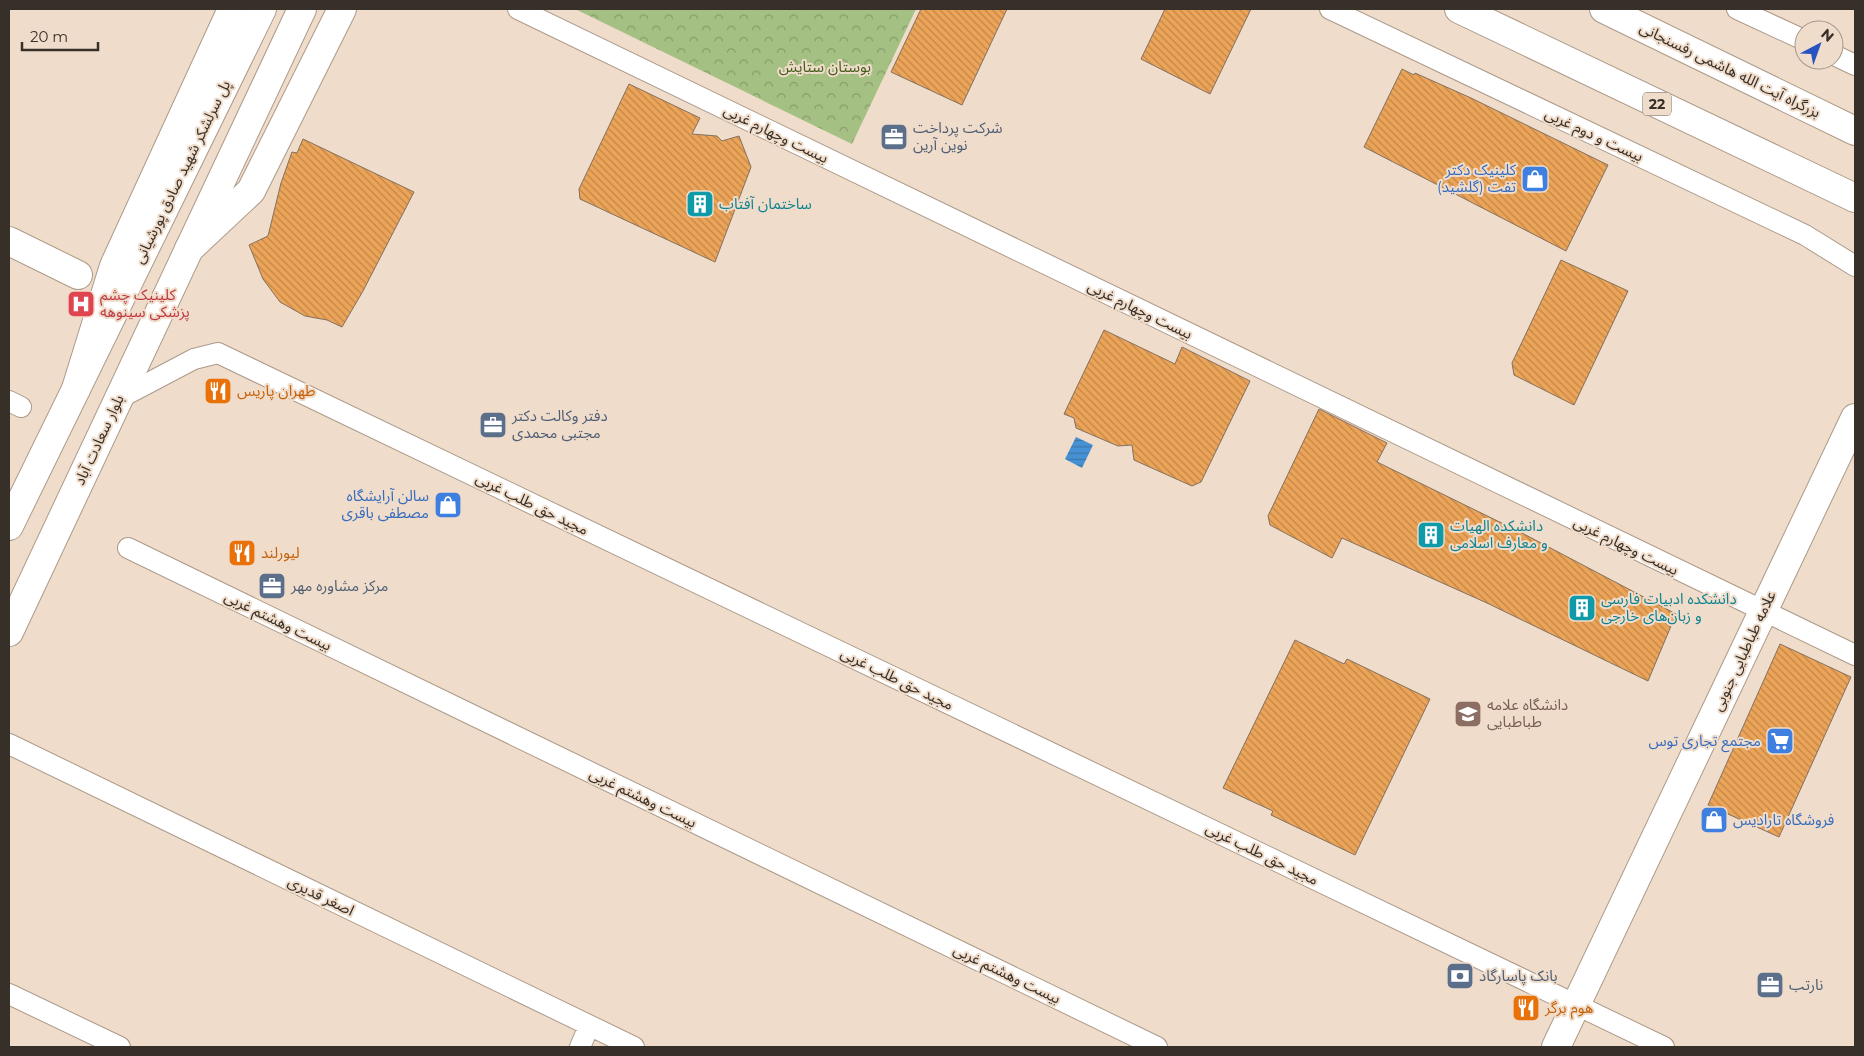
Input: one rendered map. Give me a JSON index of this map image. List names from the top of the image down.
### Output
{
  "streets": {
    "main road": [
      "بزرگراه آیت الله هاشمی رفسنجانی",
      "22",
      "پل سرلشکر شهید صادق پورشیانی",
      "بلوار سعادت آباد",
      "علامه طباطبایی جنوبی"
    ],
    "street": [
      "بیست وچهارم غربی",
      "بیست و دوم غربی",
      "مجید حق طلب غربی",
      "بیست وهشتم غربی",
      "اصغر قدیری"
    ]
  },
  "crossings": [
    ["بیست وچهارم غربی", "علامه طباطبایی جنوبی"],
    ["بلوار سعادت آباد", "مجید حق طلب غربی"],
    ["مجید حق طلب غربی", "علامه طباطبایی جنوبی"]
  ],
  "parks": ["بوستان ستایش"],
  "places": {
    "office": [
      "شرکت پرداخت نوین آرین",
      "دفتر وکالت دکتر مجتبی محمدی",
      "مرکز مشاوره مهر",
      "نارتب"
    ],
    "shop": ["کلینیک دکتر تفت (گلشید)", "سالن آرایشگاه مصطفی باقری", "فروشگاه تارادیس"],
    "building": ["ساختمان آفتاب", "دانشکده الهیات و معارف اسلامی", "دانشکده ادبیات فارسی و زبان‌های خارجی"],
    "hospital": ["کلینیک چشم پزشکی سینوهه"],
    "restaurant": ["طهران پاریس", "لیورلند", "هوم برگر"],
    "school or university": ["دانشگاه علامه طباطبایی"],
    "supermarket": ["مجتمع تجاری توس"],
    "bank": ["بانک پاسارگاد"]
  },
  "scale_bar": "20 m",
  "north": "top right"
}
